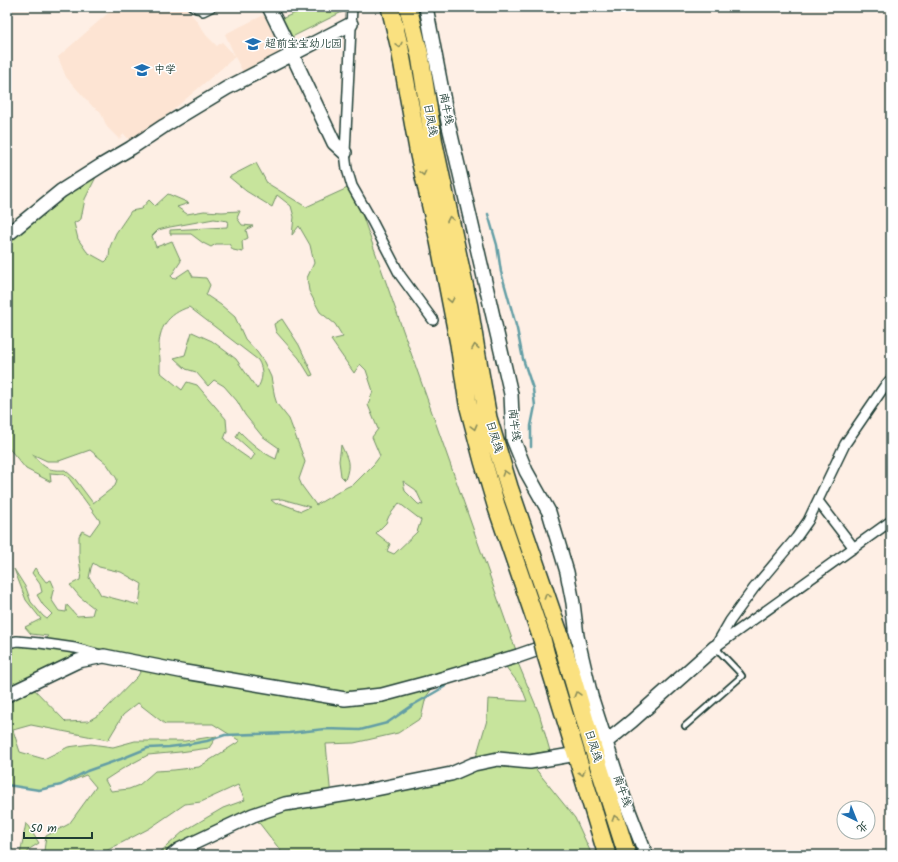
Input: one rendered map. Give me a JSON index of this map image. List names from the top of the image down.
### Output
{
  "streets": {
    "highway": ["日凤线"],
    "street": ["南牛线"]
  },
  "crossings": [
    ["南牛线", "日凤线"]
  ],
  "places": {
    "school or university": ["超前宝宝幼儿园", "中学"]
  },
  "scale_bar": "50 m",
  "north": "bottom right"
}
